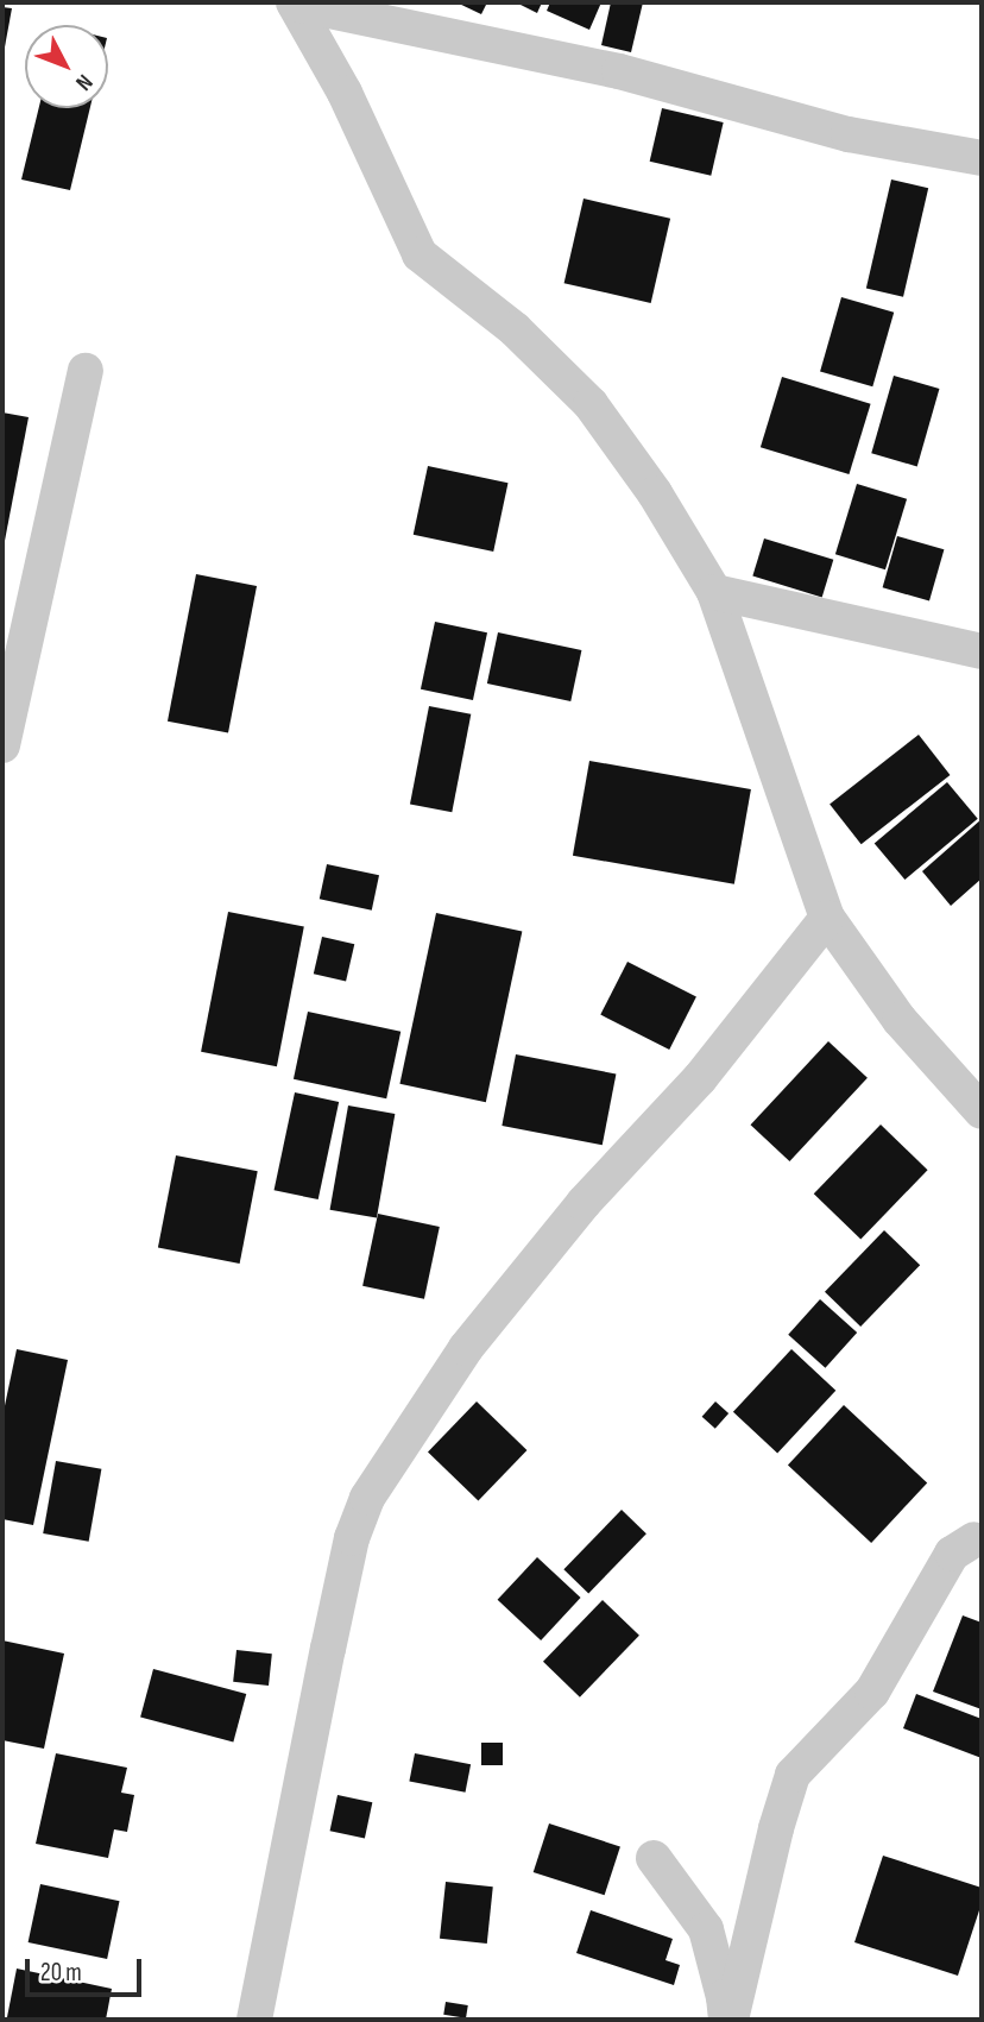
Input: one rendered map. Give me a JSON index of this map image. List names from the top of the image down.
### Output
{
  "scale_bar": "20 m",
  "north": "bottom right"
}
